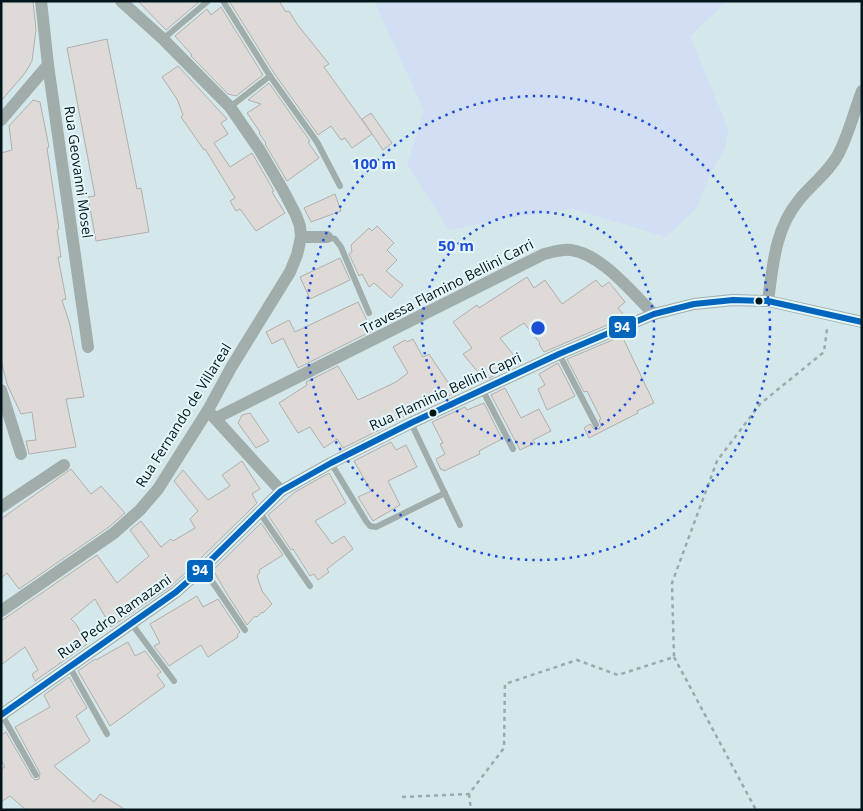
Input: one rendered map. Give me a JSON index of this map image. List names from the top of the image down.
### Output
{
  "streets": {
    "street": [
      "Rua Geovanni Mosel",
      "Travessa Flamino Bellini Carri",
      "Rua Flaminio Bellini Capri",
      "Rua Fernando de Villareal",
      "Rua Pedro Ramazani"
    ]
  },
  "crossings": [
    ["Travessa Flamino Bellini Carri", "Rua Flaminio Bellini Capri"],
    ["Travessa Flamino Bellini Carri", "Rua Fernando de Villareal"],
    ["Rua Flaminio Bellini Capri", "Rua Pedro Ramazani"]
  ],
  "lines": ["transit line 94"],
  "rings": ["100 m", "50 m"]
}
